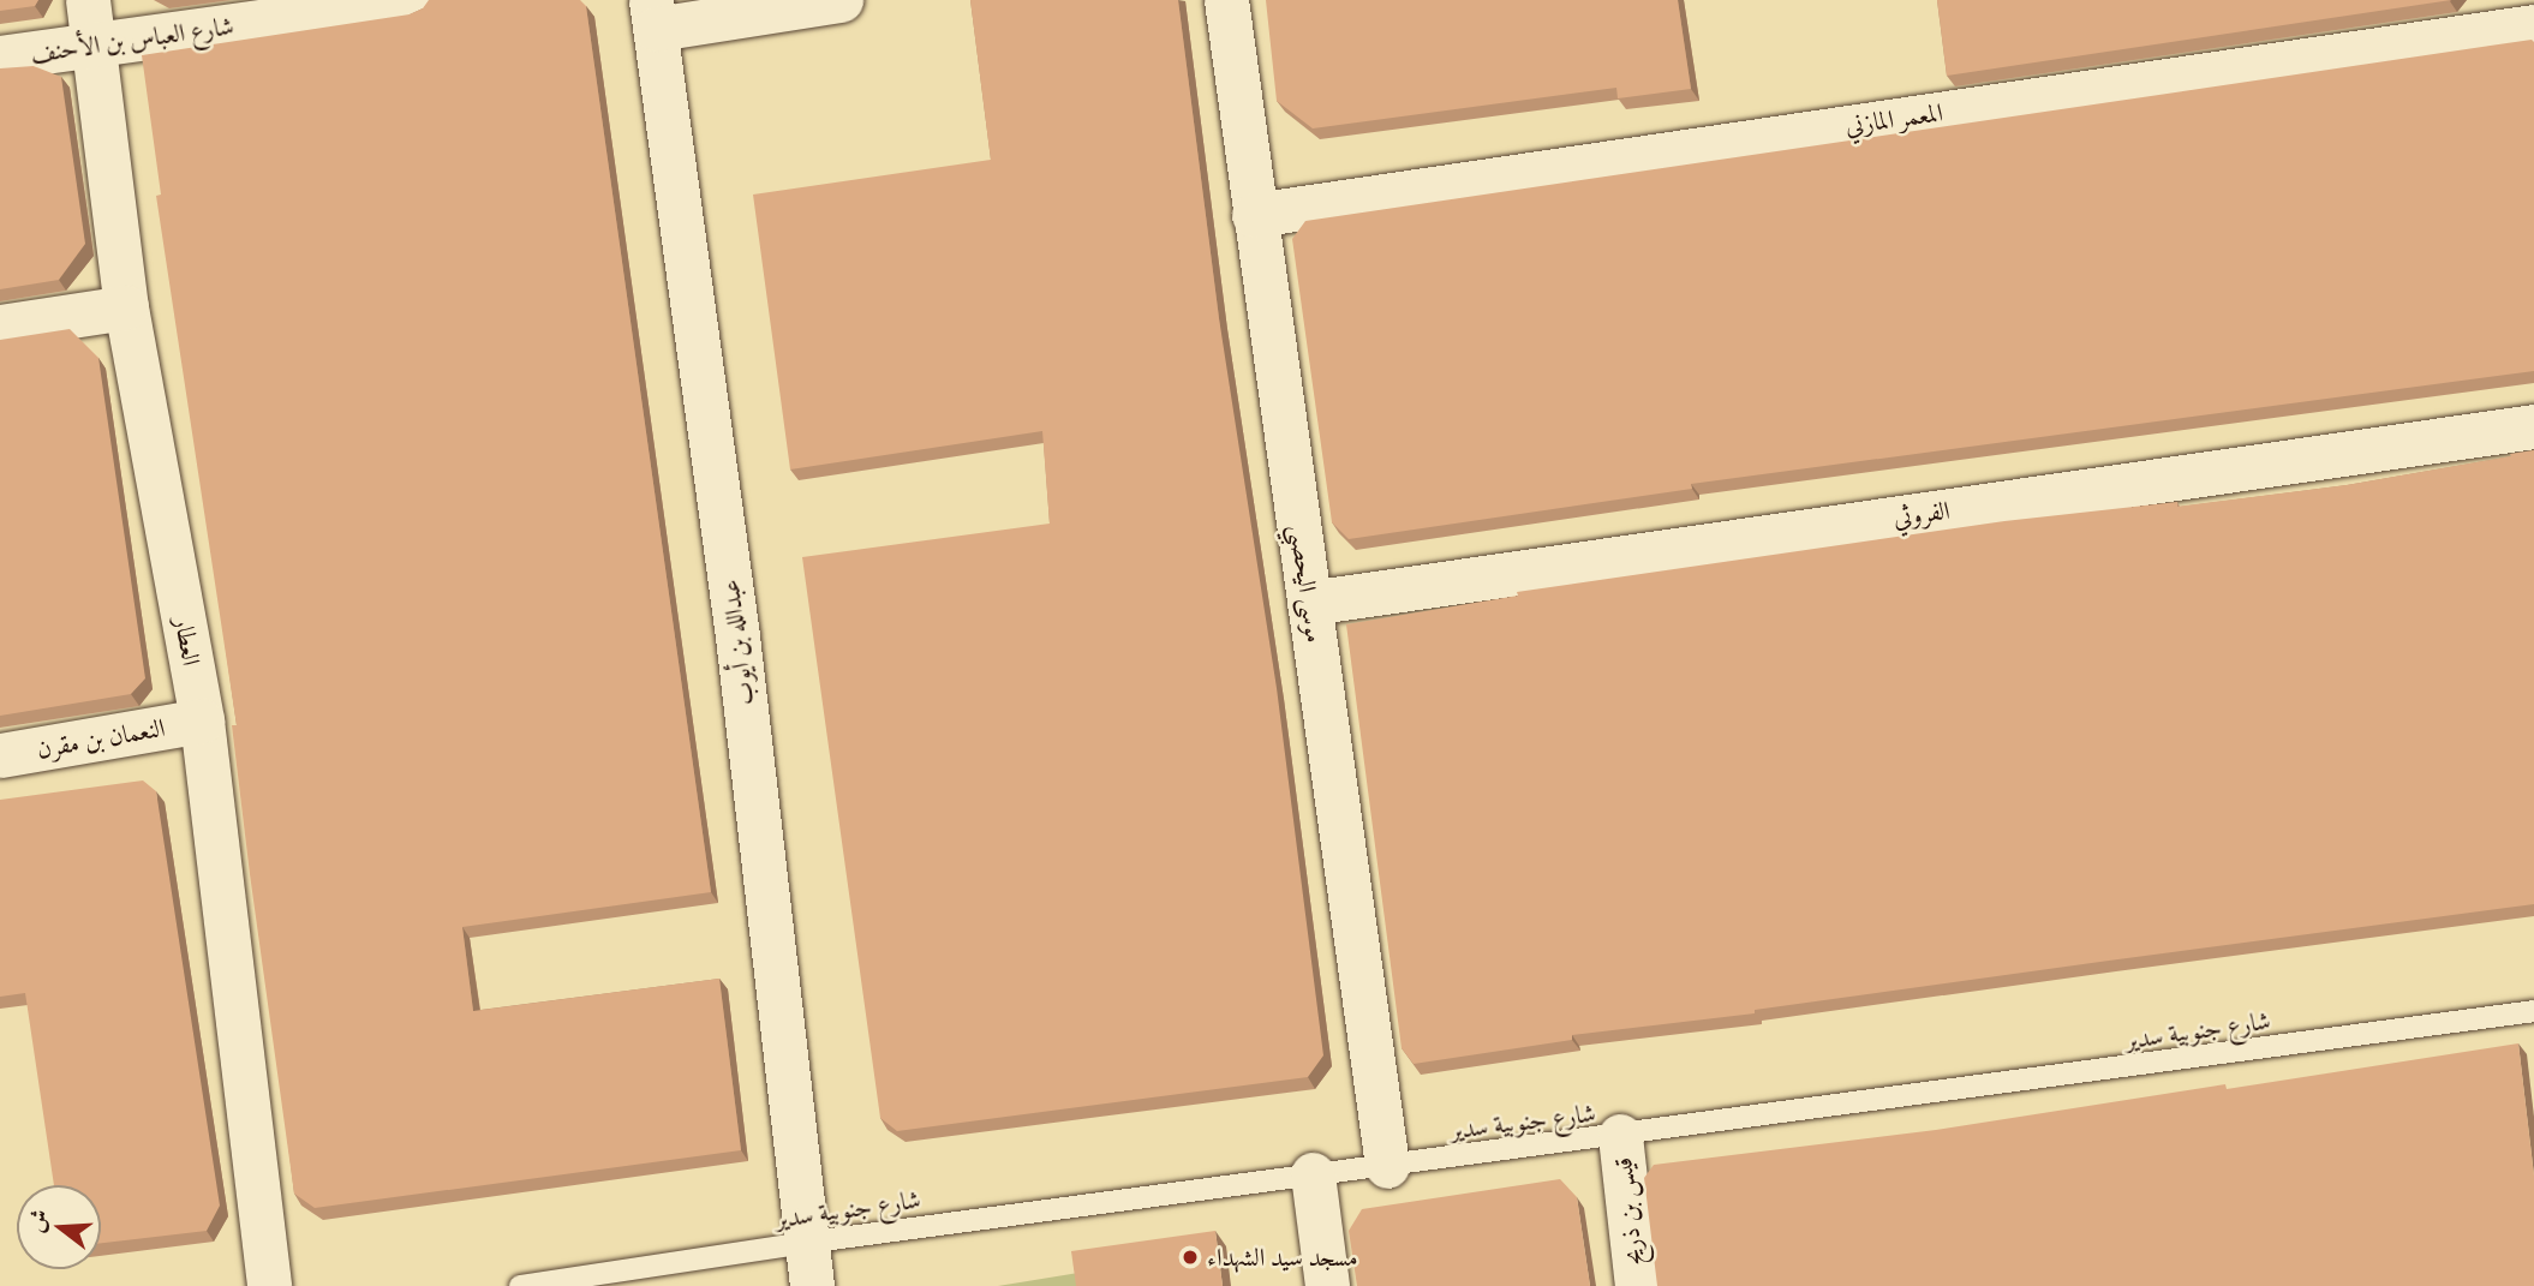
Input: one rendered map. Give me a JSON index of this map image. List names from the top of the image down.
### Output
{
  "streets": {
    "street": [
      "شارع العباس بن الأحنف",
      "المعمر المازني",
      "الفروثي",
      "موسى اليحصبي",
      "العطار",
      "عبدالله بن أيوب",
      "النعمان بن مقرن",
      "قيس بن ذريح"
    ],
    "lane": ["شارع جنوبية سدير"]
  },
  "crossings": [
    ["شارع العباس بن الأحنف", "العطار"],
    ["المعمر المازني", "موسى اليحصبي"],
    ["الفروثي", "موسى اليحصبي"],
    ["موسى اليحصبي", "شارع جنوبية سدير"],
    ["العطار", "النعمان بن مقرن"],
    ["عبدالله بن أيوب", "شارع جنوبية سدير"],
    ["شارع جنوبية سدير", "قيس بن ذريح"]
  ],
  "places": ["مسجد سيد الشهداء"],
  "north": "left"
}
